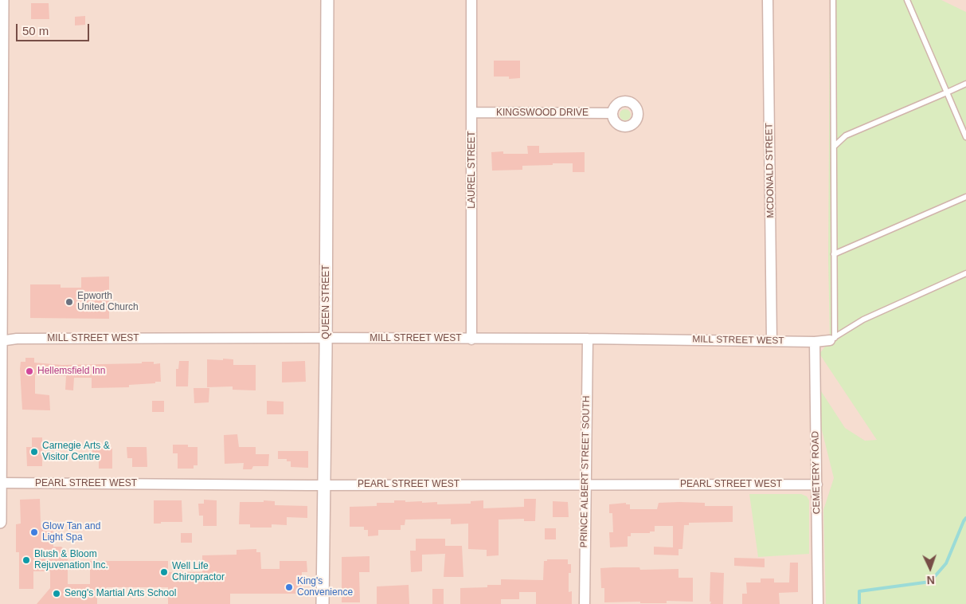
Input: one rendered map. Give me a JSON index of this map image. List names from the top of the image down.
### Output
{
  "streets": {
    "street": [
      "KINGSWOOD DRIVE",
      "LAUREL STREET",
      "MCDONALD STREET",
      "QUEEN STREET",
      "MILL STREET WEST",
      "PRINCE ALBERT STREET SOUTH",
      "CEMETERY ROAD",
      "PEARL STREET WEST"
    ]
  },
  "crossings": [
    ["KINGSWOOD DRIVE", "LAUREL STREET"],
    ["LAUREL STREET", "MILL STREET WEST"],
    ["MCDONALD STREET", "MILL STREET WEST"],
    ["QUEEN STREET", "MILL STREET WEST"],
    ["QUEEN STREET", "PEARL STREET WEST"],
    ["MILL STREET WEST", "PRINCE ALBERT STREET SOUTH"],
    ["MILL STREET WEST", "CEMETERY ROAD"],
    ["PRINCE ALBERT STREET SOUTH", "PEARL STREET WEST"],
    ["CEMETERY ROAD", "PEARL STREET WEST"]
  ],
  "places": [
    "Epworth United Church",
    "Hellemsfield Inn",
    "Carnegie Arts & Visitor Centre",
    "Glow Tan and Light Spa",
    "Blush & Bloom Rejuvenation Inc.",
    "Well Life Chiropractor",
    "King's Convenience",
    "Seng's Martial Arts School"
  ],
  "scale_bar": "50 m",
  "north": "bottom"
}
